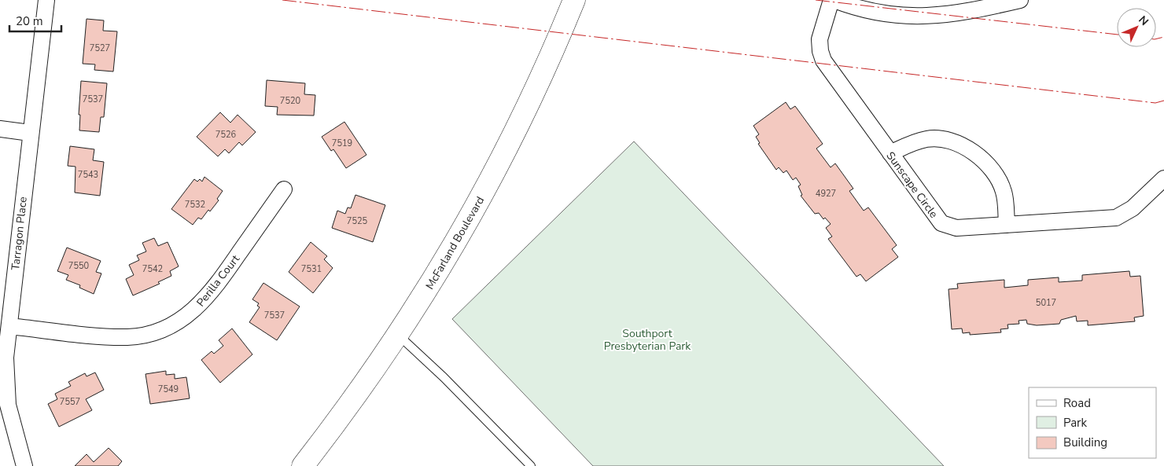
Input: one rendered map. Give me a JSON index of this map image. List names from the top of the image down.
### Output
{
  "streets": {
    "street": [
      "Sunscape Circle",
      "Tarragon Place",
      "McFarland Boulevard",
      "Perilla Court"
    ]
  },
  "crossings": [
    ["Tarragon Place", "Perilla Court"]
  ],
  "parks": ["Southport Presbyterian Park"],
  "house_numbers": [
    "7527",
    "7537",
    "7520",
    "7526",
    "7519",
    "7543",
    "4927",
    "7532",
    "7525",
    "7550",
    "7542",
    "7531",
    "5017",
    "7537",
    "7549",
    "7557"
  ],
  "legend": ["Road", "Park", "Building"],
  "scale_bar": "20 m",
  "north": "top right"
}
